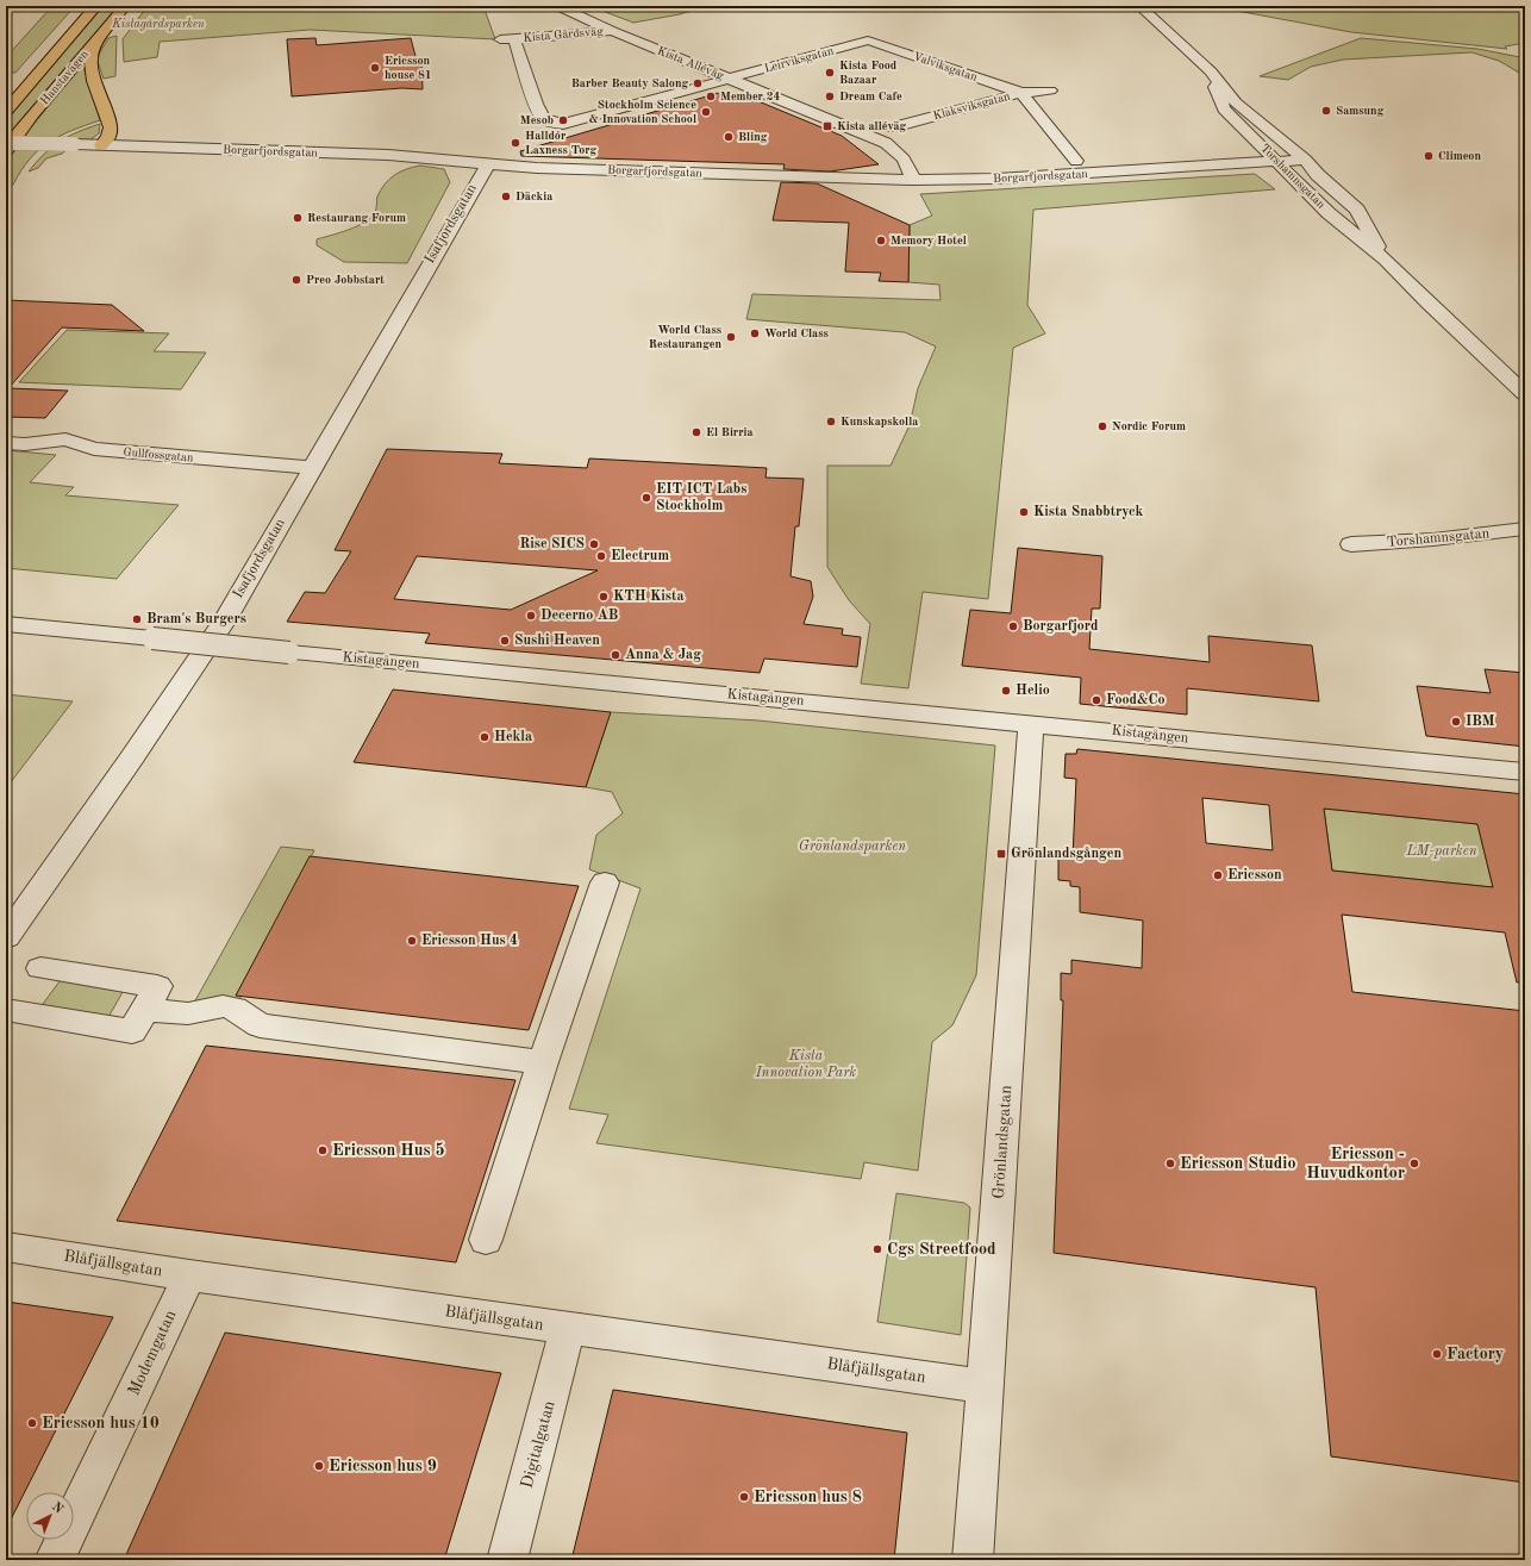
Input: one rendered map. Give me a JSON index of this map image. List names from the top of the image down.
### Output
{
  "streets": {
    "main road": ["Hanstavägen"],
    "street": [
      "Kista Gårdsväg",
      "Leirviksgatan",
      "Kista Alléväg",
      "Valviksgatan",
      "Klaksviksgatan",
      "Borgarfjordsgatan",
      "Torshamnsgatan",
      "Isafjordsgatan",
      "Gullfossgatan",
      "Kistagången",
      "Grönlandsgatan",
      "Blåfjällsgatan",
      "Modemgatan",
      "Digitalgatan"
    ]
  },
  "crossings": [
    ["Kista Gårdsväg", "Leirviksgatan"],
    ["Kista Gårdsväg", "Kista Alléväg"],
    ["Leirviksgatan", "Kista Alléväg"],
    ["Leirviksgatan", "Valviksgatan"],
    ["Kista Alléväg", "Borgarfjordsgatan"],
    ["Valviksgatan", "Klaksviksgatan"],
    ["Borgarfjordsgatan", "Torshamnsgatan"],
    ["Borgarfjordsgatan", "Isafjordsgatan"],
    ["Isafjordsgatan", "Gullfossgatan"],
    ["Kistagången", "Grönlandsgatan"],
    ["Grönlandsgatan", "Blåfjällsgatan"],
    ["Blåfjällsgatan", "Modemgatan"],
    ["Blåfjällsgatan", "Digitalgatan"]
  ],
  "parks": [
    "Kistagårdsparken",
    "Grönlandsparken",
    "LM-parken",
    "Kista Innovation Park"
  ],
  "places": {
    "other": [
      "Ericsson house 81",
      "Kista Food Bazaar",
      "Barber Beauty Salong",
      "Member 24",
      "Dream Cafe",
      "Samsung",
      "Stockholm Science & Innovation School",
      "Mesob",
      "Bling",
      "Halldór Laxness Torg",
      "Climeon",
      "Däckia",
      "Restaurang Forum",
      "Memory Hotel",
      "Preo Jobbstart",
      "World Class",
      "World Class Restaurangen",
      "Kunskapskolla",
      "Nordic Forum",
      "El Birria",
      "EIT ICT Labs Stockholm",
      "Kista Snabbtryck",
      "Rise SICS",
      "Electrum",
      "KTH Kista",
      "Decerno AB",
      "Bram's Burgers",
      "Borgarfjord",
      "Sushi Heaven",
      "Anna & Jag",
      "Helio",
      "Food&Co",
      "IBM",
      "Hekla",
      "Ericsson",
      "Ericsson Hus 4",
      "Ericsson Hus 5",
      "Ericsson Studio",
      "Ericsson - Huvudkontor",
      "Cgs Streetfood",
      "Factory",
      "Ericsson hus 10",
      "Ericsson hus 9",
      "Ericsson hus 8"
    ],
    "transit": ["Kista alléväg", "Grönlandsgången"]
  },
  "north": "top right"
}
